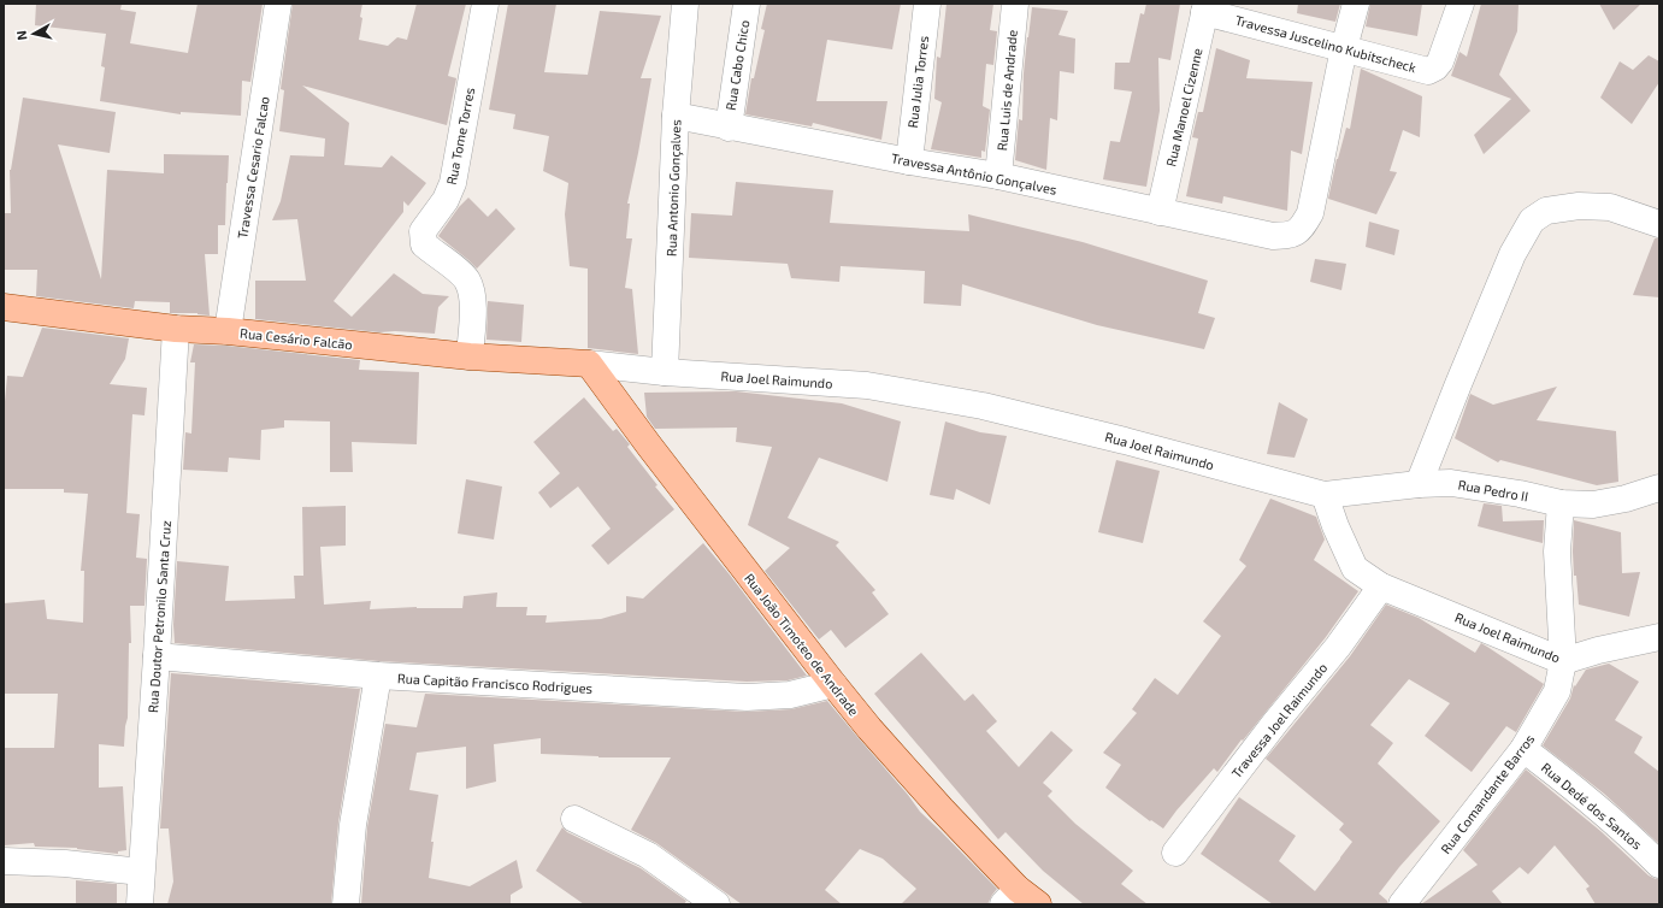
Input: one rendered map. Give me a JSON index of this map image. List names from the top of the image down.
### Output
{
  "streets": {
    "main road": ["Rua Cesário Falcão", "Rua João Timoteo de Andrade"],
    "street": [
      "Travessa Juscelino Kubitscheck",
      "Rua Cabo Chico",
      "Rua Julia Torres",
      "Rua Luis de Andrade",
      "Rua Manoel Cizenne",
      "Rua Tome Torres",
      "Travessa Cesario Falcao",
      "Travessa Antônio Gonçalves",
      "Rua Antonio Gonçalves",
      "Rua Joel Raimundo",
      "Rua Pedro II",
      "Rua Doutor Petronilo Santa Cruz",
      "Rua Capitão Francisco Rodrigues",
      "Travessa Joel Raimundo",
      "Rua Comandante Barros",
      "Rua Dedé dos Santos"
    ]
  },
  "crossings": [
    ["Travessa Juscelino Kubitscheck", "Rua Manoel Cizenne"],
    ["Travessa Juscelino Kubitscheck", "Travessa Antônio Gonçalves"],
    ["Rua Cabo Chico", "Travessa Antônio Gonçalves"],
    ["Rua Julia Torres", "Travessa Antônio Gonçalves"],
    ["Rua Luis de Andrade", "Travessa Antônio Gonçalves"],
    ["Rua Manoel Cizenne", "Travessa Antônio Gonçalves"],
    ["Rua Tome Torres", "Rua Cesário Falcão"],
    ["Travessa Cesario Falcao", "Rua Cesário Falcão"],
    ["Travessa Antônio Gonçalves", "Rua Antonio Gonçalves"],
    ["Rua Antonio Gonçalves", "Rua Joel Raimundo"],
    ["Rua Cesário Falcão", "Rua Joel Raimundo"],
    ["Rua Cesário Falcão", "Rua Doutor Petronilo Santa Cruz"],
    ["Rua Cesário Falcão", "Rua João Timoteo de Andrade"],
    ["Rua Joel Raimundo", "Rua Pedro II"],
    ["Rua Joel Raimundo", "Rua João Timoteo de Andrade"],
    ["Rua Joel Raimundo", "Travessa Joel Raimundo"],
    ["Rua Joel Raimundo", "Rua Comandante Barros"],
    ["Rua Pedro II", "Rua Comandante Barros"],
    ["Rua Doutor Petronilo Santa Cruz", "Rua Capitão Francisco Rodrigues"],
    ["Rua João Timoteo de Andrade", "Rua Capitão Francisco Rodrigues"],
    ["Rua Comandante Barros", "Rua Dedé dos Santos"]
  ],
  "north": "left"
}
